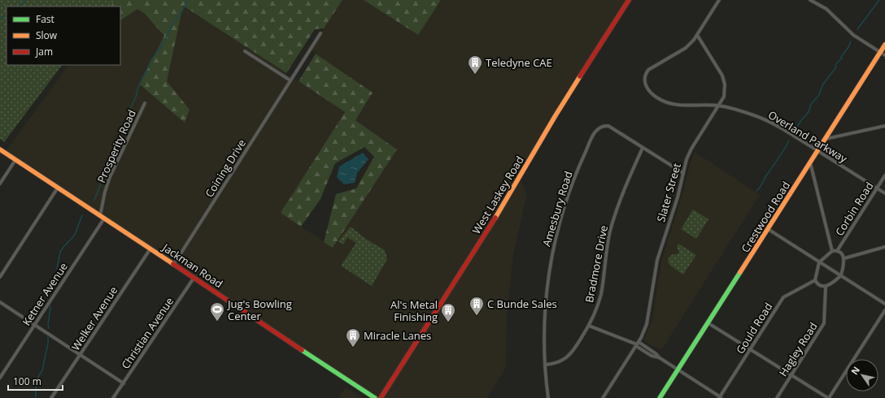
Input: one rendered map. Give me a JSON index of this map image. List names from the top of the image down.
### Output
{
  "streets": {
    "main road": ["West Laskey Road", "Crestwood Road", "Jackman Road"],
    "street": [
      "Overland Parkway",
      "Prosperity Road",
      "Coining Drive",
      "Slater Street",
      "Amesbury Road",
      "Corbin Road",
      "Bradmore Drive",
      "Ketner Avenue",
      "Welker Avenue",
      "Gould Road",
      "Christian Avenue",
      "Hagley Road"
    ]
  },
  "crossings": [
    ["Overland Parkway", "Slater Street"],
    ["Overland Parkway", "Corbin Road"],
    ["Overland Parkway", "Crestwood Road"],
    ["Prosperity Road", "Jackman Road"],
    ["Prosperity Road", "Ketner Avenue"],
    ["Coining Drive", "Jackman Road"],
    ["Slater Street", "Amesbury Road"],
    ["Amesbury Road", "Bradmore Drive"],
    ["Jackman Road", "Ketner Avenue"],
    ["Jackman Road", "Welker Avenue"],
    ["Jackman Road", "Christian Avenue"]
  ],
  "places": {
    "building": [
      "Teledyne CAE",
      "C Bunde Sales",
      "Al's Metal Finishing",
      "Miracle Lanes"
    ],
    "sports": ["Jug's Bowling Center"]
  },
  "legend": ["Fast", "Slow", "Jam"],
  "scale_bar": "100 m",
  "north": "top left"
}
